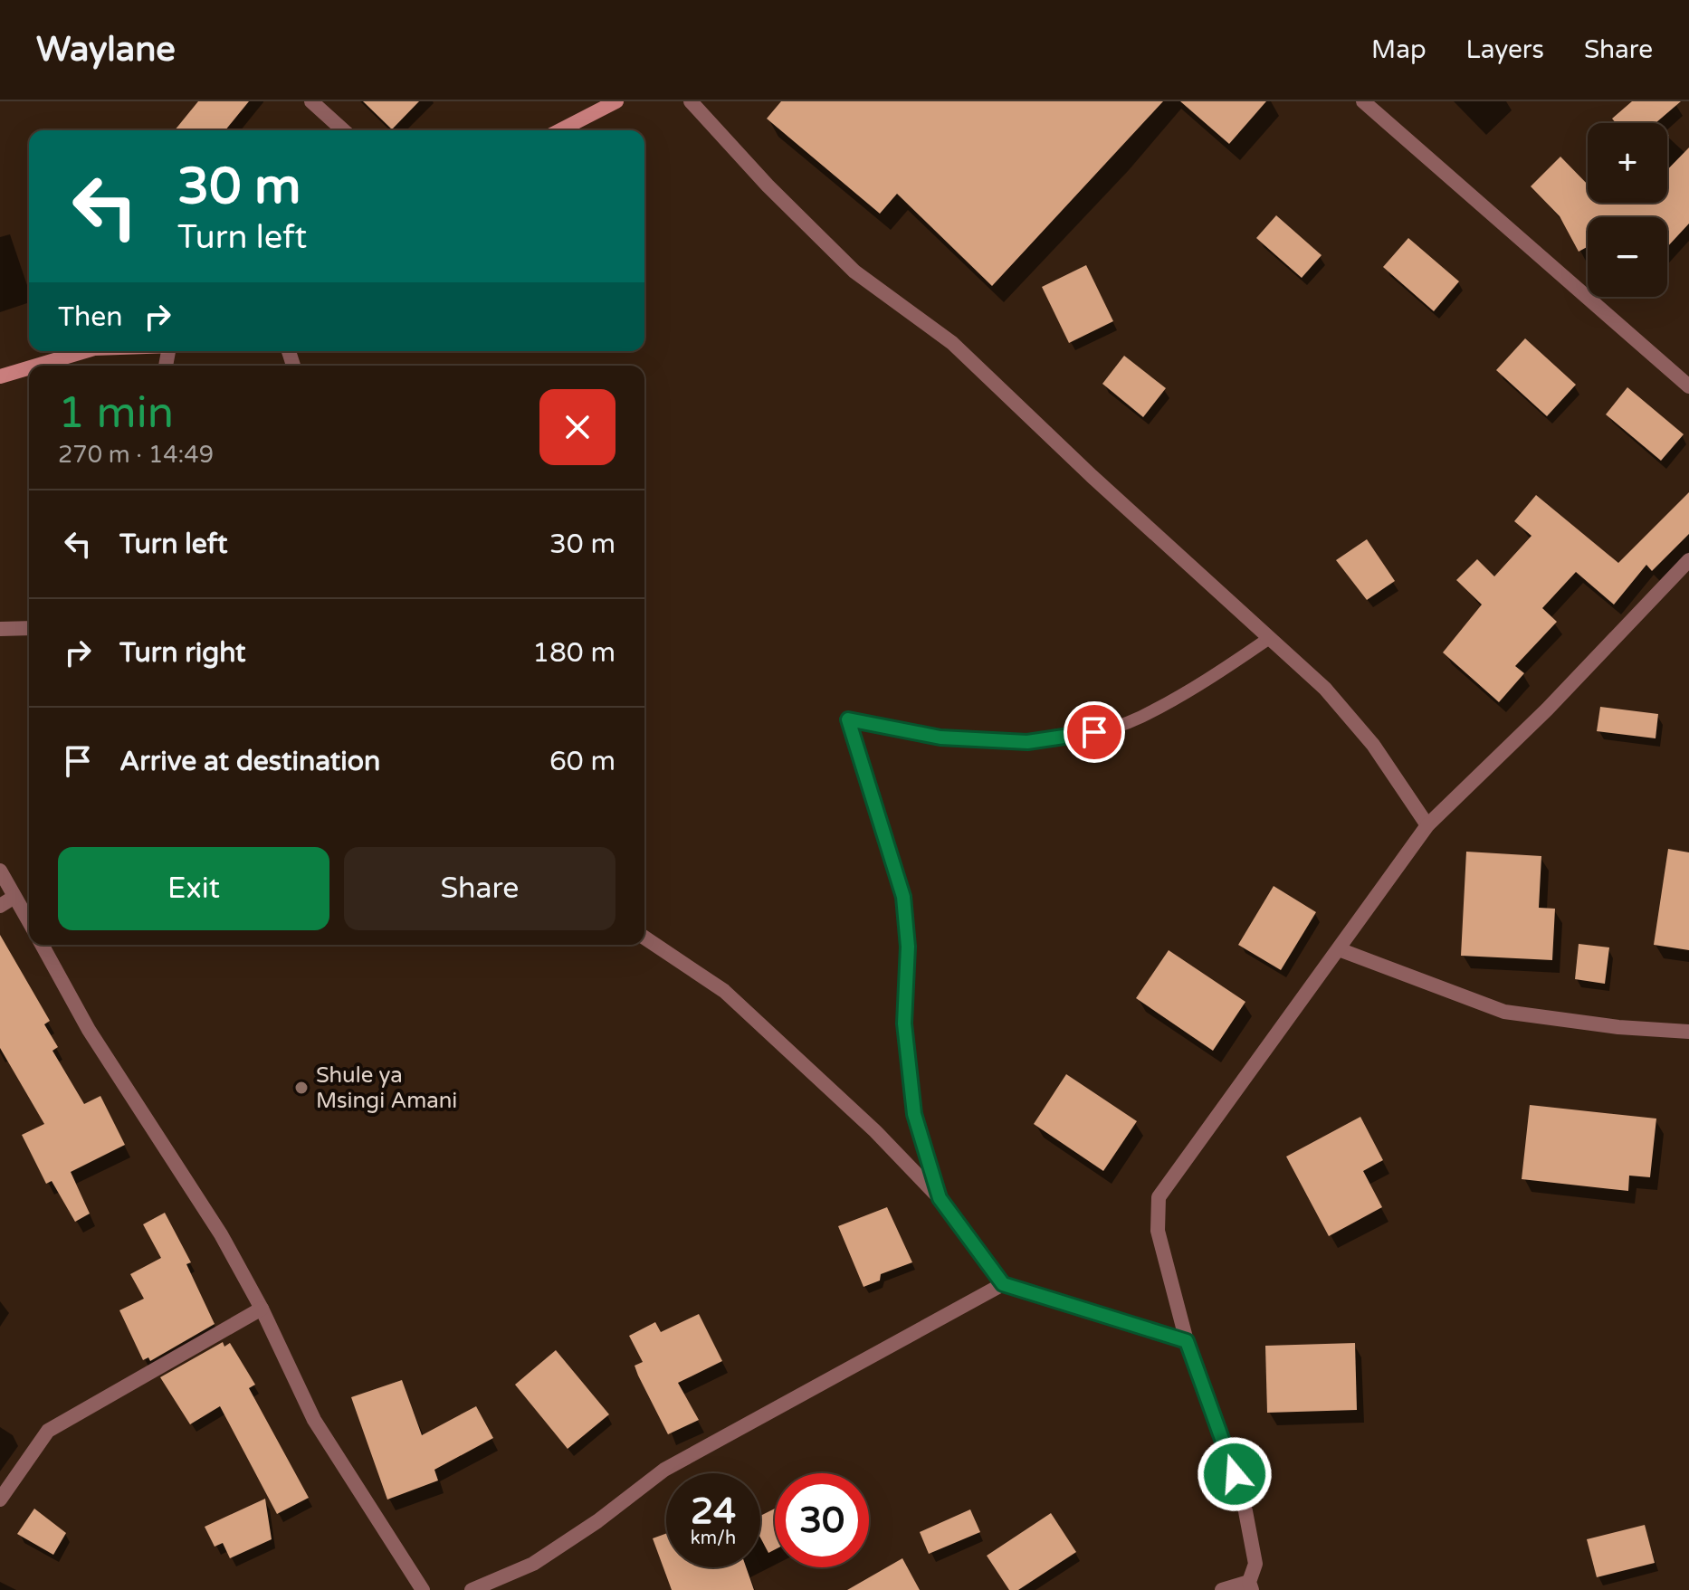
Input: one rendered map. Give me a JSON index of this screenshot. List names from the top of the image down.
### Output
{
  "places": ["Shule ya Msingi Amani"],
  "page": {
    "header": "Waylane",
    "nav": ["Map", "Layers", "Share"],
    "map_buttons": ["+", "−"],
    "turn": ["30 m", "Turn left"],
    "then": "Then",
    "heading": ["1 min", "270 m · 14:49"],
    "list": [
      {
        "name": "Turn left",
        "value": "30 m"
      },
      {
        "name": "Turn right",
        "value": "180 m"
      },
      {
        "name": "Arrive at destination",
        "value": "60 m"
      }
    ],
    "buttons": ["Exit", "Share"],
    "speed": "24 km/h",
    "limit": "30"
  }
}
